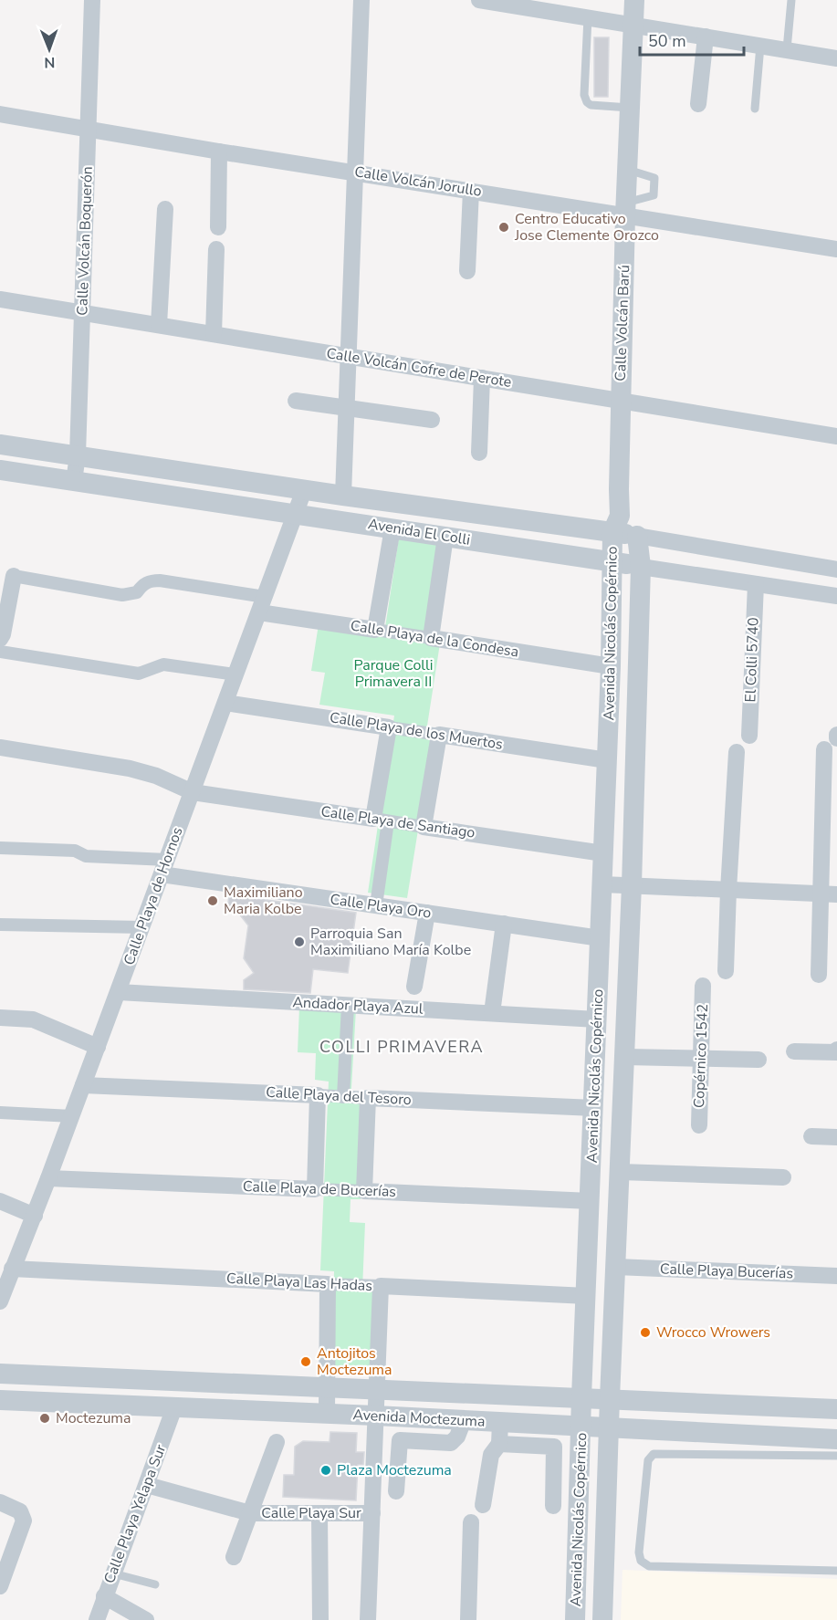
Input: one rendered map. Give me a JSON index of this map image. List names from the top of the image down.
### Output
{
  "streets": {
    "street": [
      "Calle Volcán Jorullo",
      "Calle Volcán Boquerón",
      "Calle Volcán Barú",
      "Calle Volcán Cofre de Perote",
      "Avenida El Colli",
      "Avenida Nicolás Copérnico",
      "Calle Playa de la Condesa",
      "El Colli 5740",
      "Calle Playa de los Muertos",
      "Calle Playa de Santiago",
      "Calle Playa de Hornos",
      "Calle Playa Oro",
      "Andador Playa Azul",
      "Copérnico 1542",
      "Calle Playa del Tesoro",
      "Calle Playa de Bucerías",
      "Calle Playa Bucerías",
      "Calle Playa Las Hadas",
      "Avenida Moctezuma",
      "Calle Playa Sur",
      "Calle Playa Yelapa Sur"
    ]
  },
  "crossings": [
    ["Calle Volcán Jorullo", "Calle Volcán Boquerón"],
    ["Calle Volcán Jorullo", "Calle Volcán Barú"],
    ["Calle Volcán Boquerón", "Calle Volcán Cofre de Perote"],
    ["Calle Volcán Boquerón", "Avenida El Colli"],
    ["Calle Volcán Barú", "Calle Volcán Cofre de Perote"],
    ["Calle Volcán Barú", "Avenida El Colli"],
    ["Calle Volcán Barú", "Avenida Nicolás Copérnico"],
    ["Avenida El Colli", "Avenida Nicolás Copérnico"],
    ["Avenida El Colli", "El Colli 5740"],
    ["Avenida El Colli", "Calle Playa de Hornos"],
    ["Avenida Nicolás Copérnico", "Calle Playa de la Condesa"],
    ["Avenida Nicolás Copérnico", "Calle Playa de los Muertos"],
    ["Avenida Nicolás Copérnico", "Calle Playa de Santiago"],
    ["Avenida Nicolás Copérnico", "Calle Playa Oro"],
    ["Avenida Nicolás Copérnico", "Andador Playa Azul"],
    ["Avenida Nicolás Copérnico", "Calle Playa del Tesoro"],
    ["Avenida Nicolás Copérnico", "Calle Playa de Bucerías"],
    ["Avenida Nicolás Copérnico", "Calle Playa Bucerías"],
    ["Avenida Nicolás Copérnico", "Calle Playa Las Hadas"],
    ["Avenida Nicolás Copérnico", "Avenida Moctezuma"],
    ["Calle Playa de la Condesa", "Calle Playa de Hornos"],
    ["Calle Playa de los Muertos", "Calle Playa de Hornos"],
    ["Calle Playa de Santiago", "Calle Playa de Hornos"],
    ["Calle Playa de Hornos", "Calle Playa Oro"],
    ["Calle Playa de Hornos", "Andador Playa Azul"],
    ["Calle Playa de Hornos", "Calle Playa del Tesoro"],
    ["Calle Playa de Hornos", "Calle Playa de Bucerías"],
    ["Calle Playa de Hornos", "Calle Playa Las Hadas"],
    ["Avenida Moctezuma", "Calle Playa Yelapa Sur"],
    ["Calle Playa Sur", "Calle Playa Yelapa Sur"]
  ],
  "districts": ["COLLI PRIMAVERA"],
  "parks": ["Parque Colli Primavera II"],
  "places": [
    "Centro Educativo Jose Clemente Orozco",
    "Maximiliano Maria Kolbe",
    "Parroquia San Maximiliano María Kolbe",
    "Wrocco Wrowers",
    "Antojitos Moctezuma",
    "Moctezuma",
    "Plaza Moctezuma"
  ],
  "scale_bar": "50 m",
  "north": "bottom"
}
